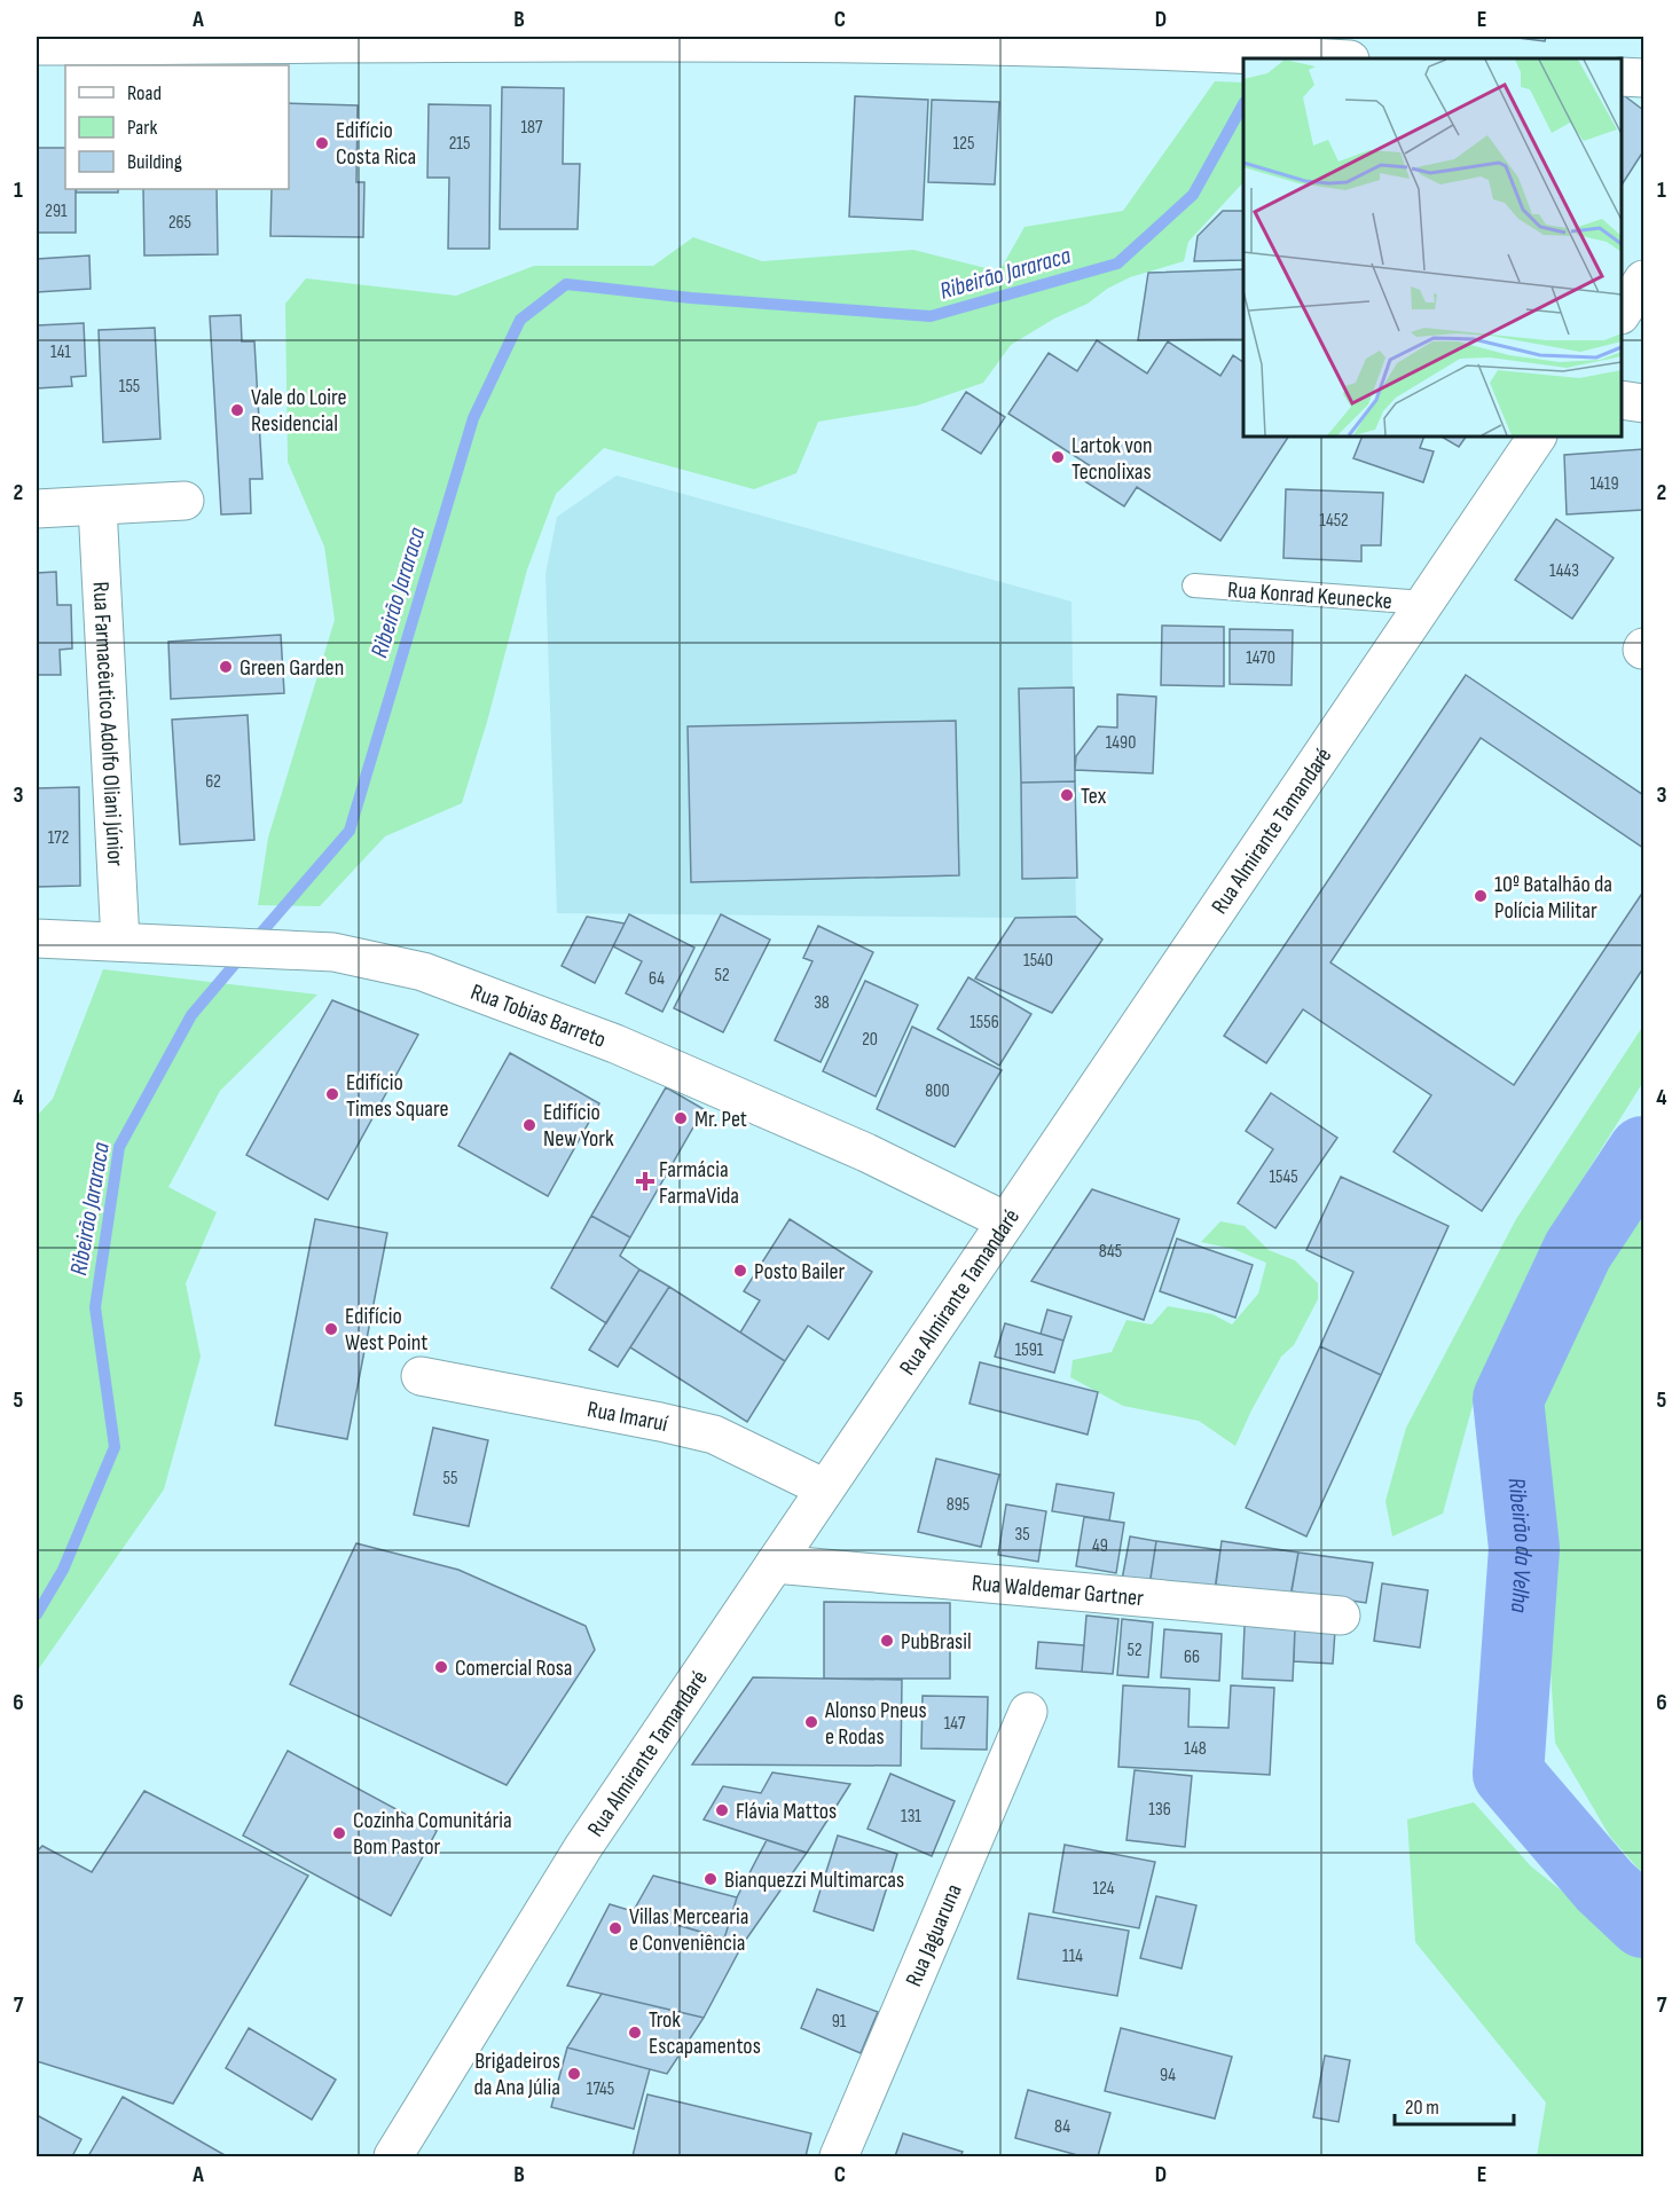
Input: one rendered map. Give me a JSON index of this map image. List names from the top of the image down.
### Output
{
  "streets": {
    "street": [
      "Rua Farmacêutico Adolfo Oliani Júnior",
      "Rua Almirante Tamandaré",
      "Rua Tobias Barreto",
      "Rua Imaruí",
      "Rua Waldemar Gartner",
      "Rua Jaguaruna"
    ],
    "lane": ["Rua Konrad Keunecke"]
  },
  "crossings": [
    ["Rua Konrad Keunecke", "Rua Almirante Tamandaré"],
    ["Rua Farmacêutico Adolfo Oliani Júnior", "Rua Tobias Barreto"],
    ["Rua Almirante Tamandaré", "Rua Tobias Barreto"],
    ["Rua Almirante Tamandaré", "Rua Imaruí"],
    ["Rua Almirante Tamandaré", "Rua Waldemar Gartner"]
  ],
  "water": ["Ribeirão Jararaca", "Ribeirão da Velha"],
  "places": {
    "other": [
      "Edifício Costa Rica",
      "Vale do Loire Residencial",
      "Lartok von Tecnolixas",
      "Green Garden",
      "Tex",
      "10º Batalhão da Polícia Militar",
      "Edifício Times Square",
      "Mr. Pet",
      "Edifício New York",
      "Posto Bailer",
      "Edifício West Point",
      "PubBrasil",
      "Comercial Rosa",
      "Alonso Pneus e Rodas",
      "Flávia Mattos",
      "Cozinha Comunitária Bom Pastor",
      "Bianquezzi Multimarcas",
      "Villas Mercearia e Conveniência",
      "Trok Escapamentos",
      "Brigadeiros da Ana Júlia"
    ],
    "health": ["Farmácia FarmaVida"]
  },
  "house_numbers": [
    "187",
    "215",
    "125",
    "291",
    "265",
    "141",
    "155",
    "1419",
    "1452",
    "1443",
    "1470",
    "1490",
    "62",
    "172",
    "1540",
    "52",
    "64",
    "38",
    "1556",
    "20",
    "800",
    "1545",
    "845",
    "1591",
    "55",
    "895",
    "35",
    "49",
    "52",
    "66",
    "147",
    "148",
    "136",
    "131",
    "124",
    "114",
    "91",
    "94",
    "1745",
    "84"
  ],
  "legend": ["Road", "Park", "Building"],
  "scale_bar": "20 m",
  "grid": {
    "columns": [
      "A",
      "B",
      "C",
      "D",
      "E"
    ],
    "rows": [
      "1",
      "2",
      "3",
      "4",
      "5",
      "6",
      "7"
    ]
  }
}
